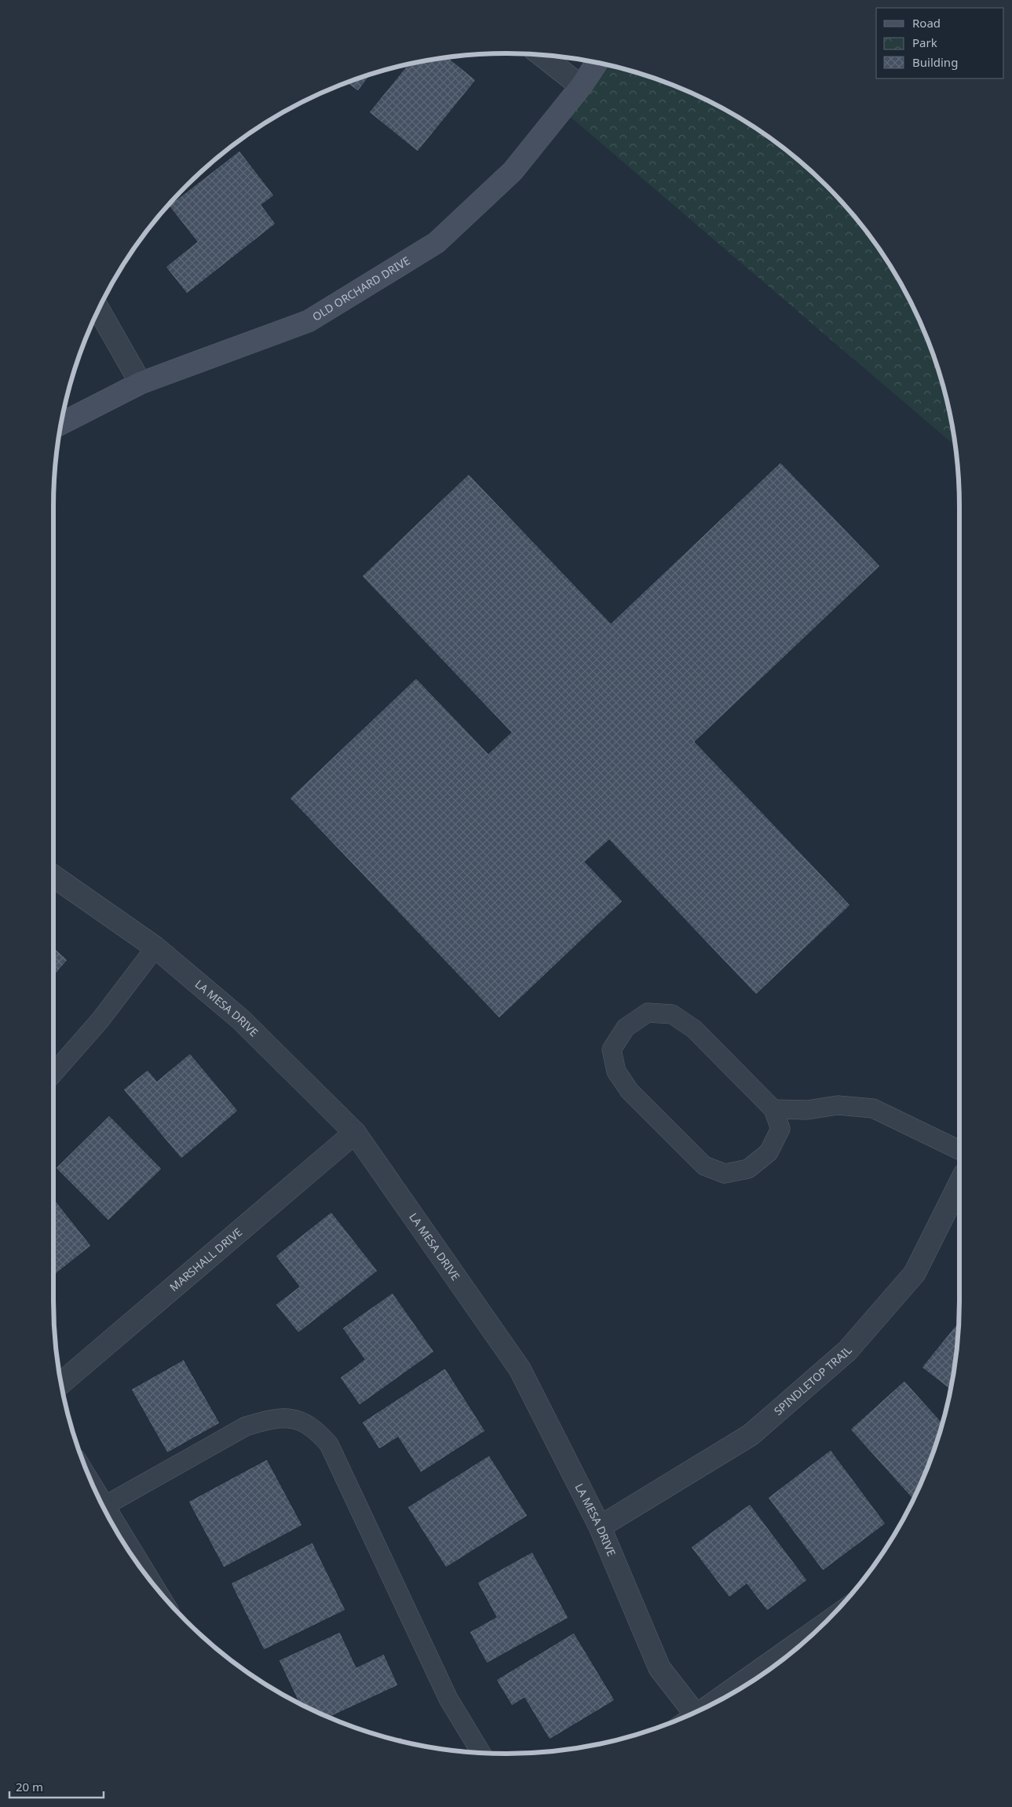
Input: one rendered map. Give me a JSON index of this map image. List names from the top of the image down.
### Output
{
  "streets": {
    "street": [
      "OLD ORCHARD DRIVE",
      "LA MESA DRIVE",
      "MARSHALL DRIVE",
      "SPINDLETOP TRAIL"
    ]
  },
  "crossings": [
    ["LA MESA DRIVE", "MARSHALL DRIVE"],
    ["LA MESA DRIVE", "SPINDLETOP TRAIL"]
  ],
  "legend": ["Road", "Park", "Building"],
  "scale_bar": "20 m"
}
